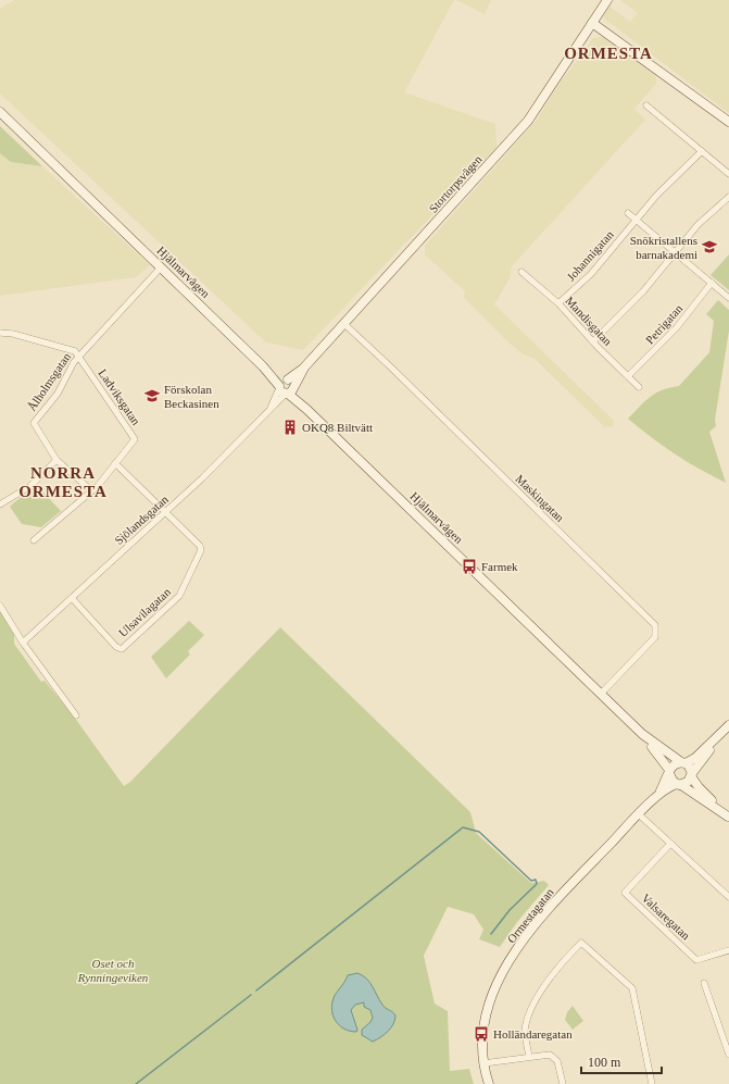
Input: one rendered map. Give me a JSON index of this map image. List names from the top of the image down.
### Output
{
  "streets": {
    "street": [
      "Stortorpsvägen",
      "Johannigatan",
      "Hjälmarvägen",
      "Mandisgatan",
      "Petrigatan",
      "Ålholmsgatan",
      "Ladviksgatan",
      "Maskingatan",
      "Sjölandsgatan",
      "Ulsavilagatan",
      "Ormestagatan",
      "Valsaregatan"
    ]
  },
  "crossings": [
    ["Stortorpsvägen", "Hjälmarvägen"],
    ["Stortorpsvägen", "Maskingatan"],
    ["Stortorpsvägen", "Sjölandsgatan"],
    ["Johannigatan", "Mandisgatan"],
    ["Hjälmarvägen", "Ålholmsgatan"],
    ["Hjälmarvägen", "Maskingatan"],
    ["Hjälmarvägen", "Sjölandsgatan"],
    ["Hjälmarvägen", "Ormestagatan"],
    ["Mandisgatan", "Petrigatan"],
    ["Ålholmsgatan", "Ladviksgatan"],
    ["Sjölandsgatan", "Ulsavilagatan"]
  ],
  "districts": ["ORMESTA", "NORRA ORMESTA"],
  "parks": ["Oset och Rynningeviken"],
  "places": {
    "school or university": ["Snökristallens barnakademi", "Förskolan Beckasinen"],
    "building": ["OKQ8 Biltvätt"],
    "bus stop": ["Farmek", "Holländaregatan"]
  },
  "scale_bar": "100 m"
}
